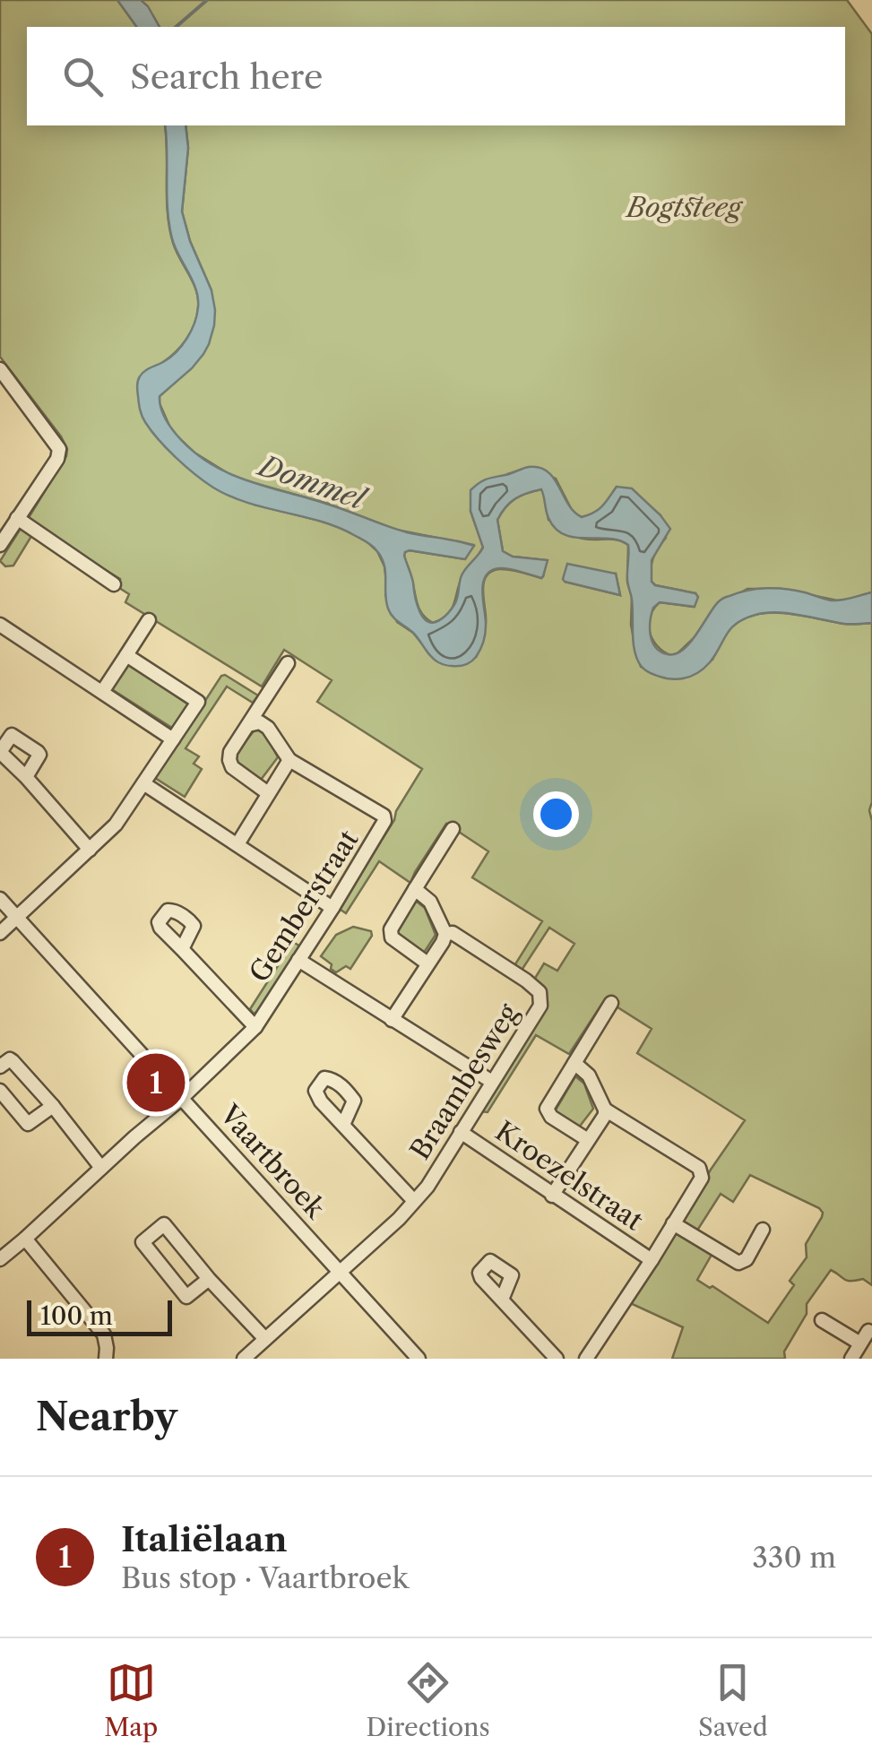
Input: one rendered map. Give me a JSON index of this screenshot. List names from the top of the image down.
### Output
{
  "streets": {
    "street": [
      "Gemberstraat",
      "Braambesweg",
      "Vaartbroek",
      "Kroezelstraat"
    ]
  },
  "crossings": [
    ["Gemberstraat", "Vaartbroek"],
    ["Braambesweg", "Vaartbroek"],
    ["Braambesweg", "Kroezelstraat"]
  ],
  "water": ["Dommel"],
  "parks": ["Bogtsteeg"],
  "scale_bar": "100 m",
  "page": {
    "search": "Search here",
    "pins": "1",
    "scale": "100 m",
    "heading": "Nearby",
    "list": [
      {
        "mark": "1",
        "name": "Italiëlaan",
        "note": "Bus stop · Vaartbroek",
        "value": "330 m"
      }
    ],
    "nav": ["Map", "Directions", "Saved"]
  }
}
